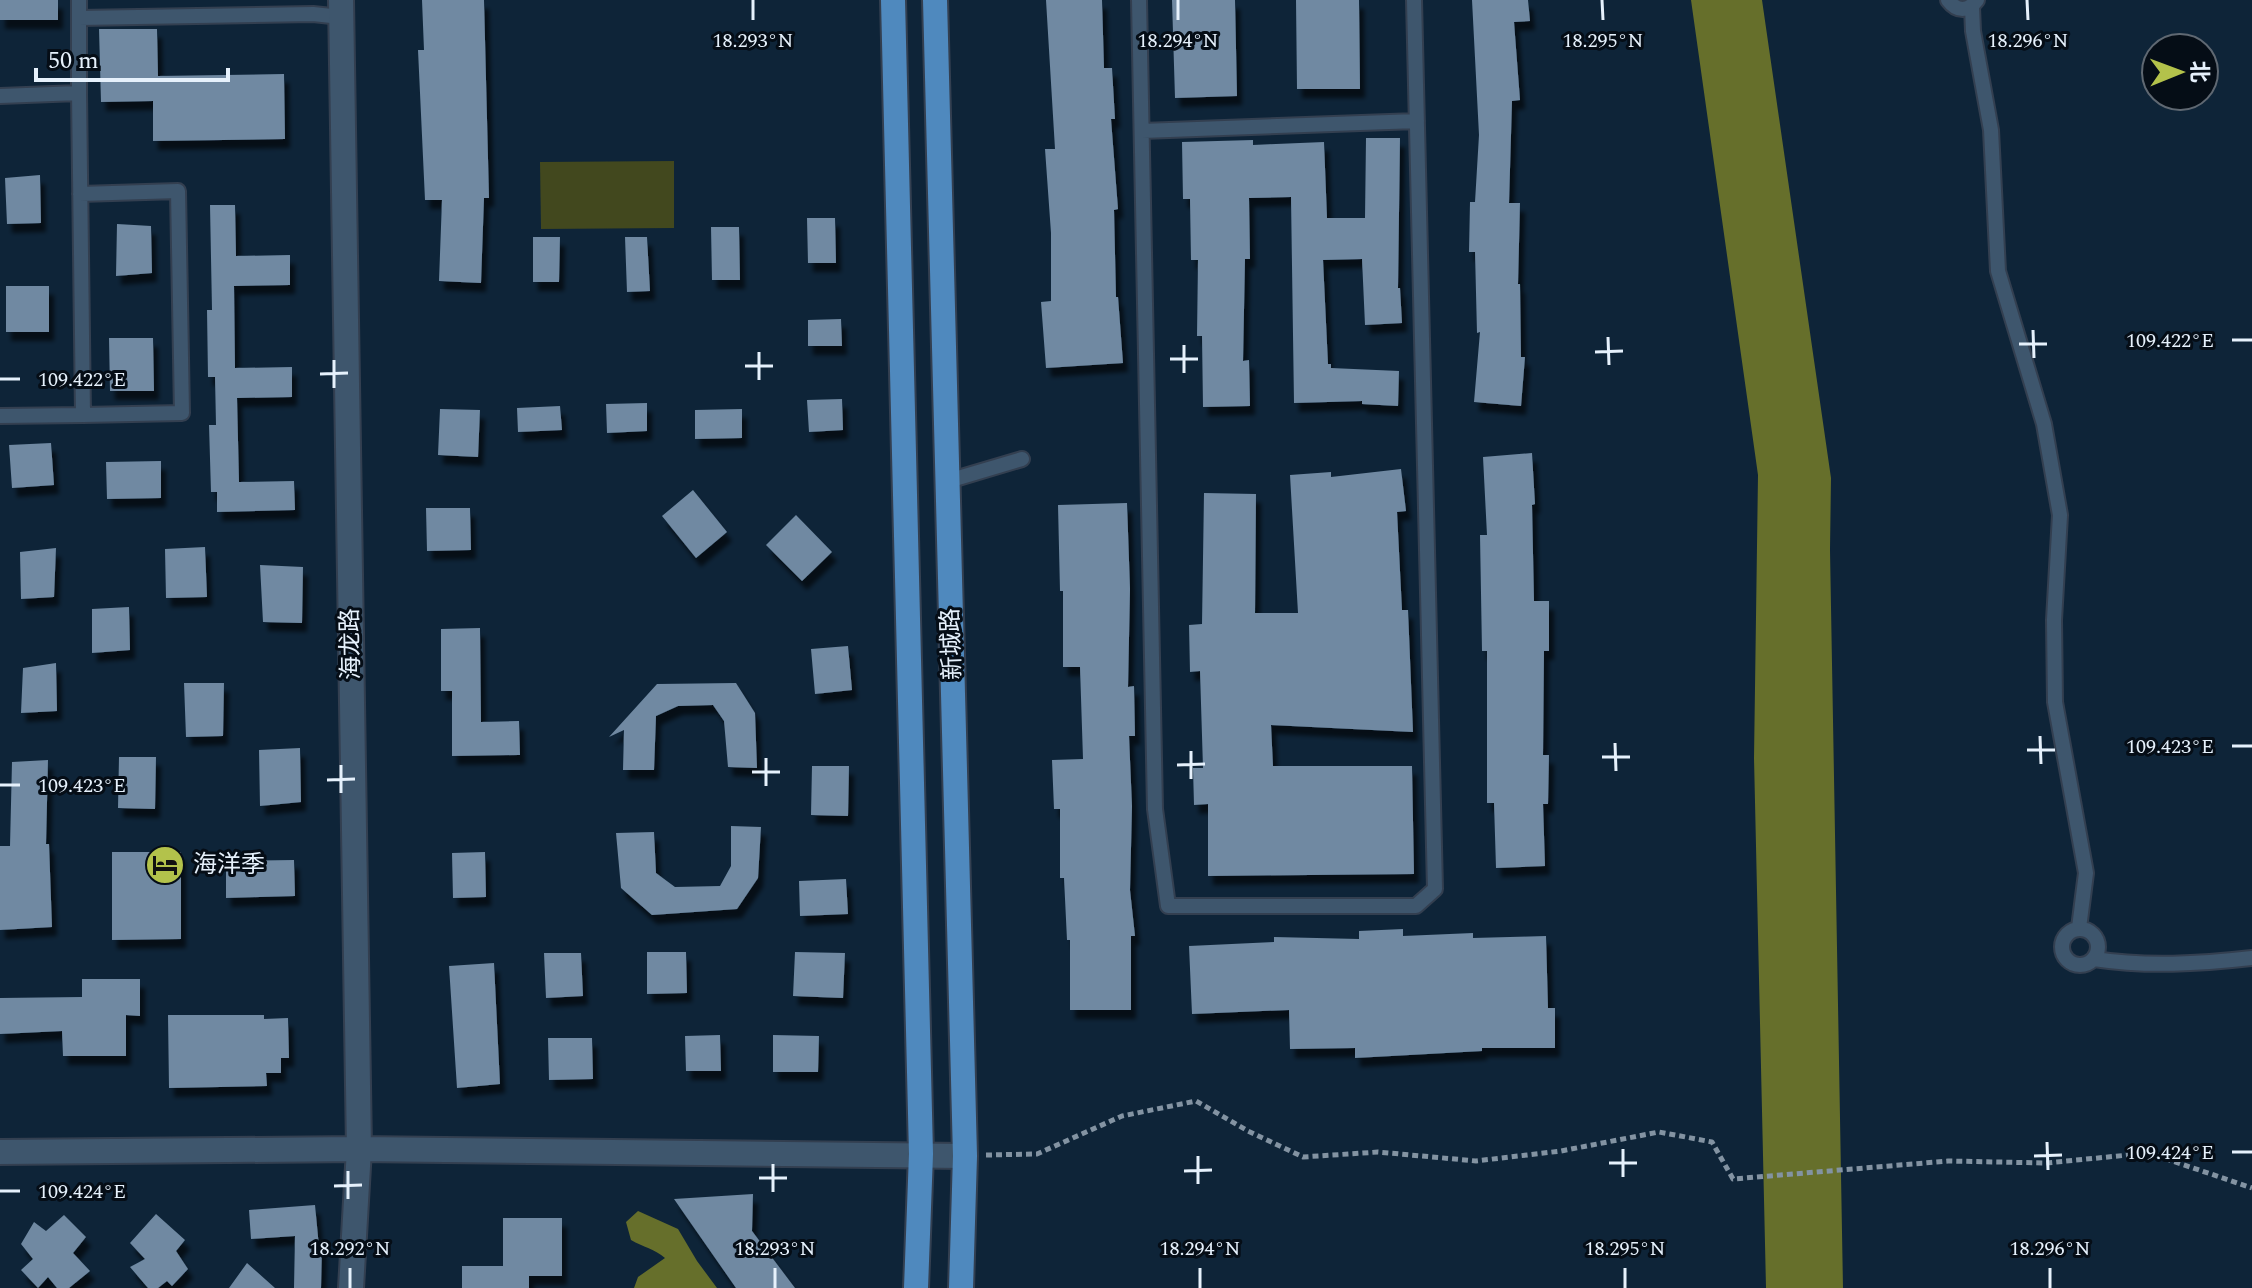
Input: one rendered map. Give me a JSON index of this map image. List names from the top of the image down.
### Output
{
  "streets": {
    "main road": ["新城路"],
    "street": ["海龙路"]
  },
  "places": {
    "hotel": ["海洋季"]
  },
  "scale_bar": "50 m",
  "north": "right",
  "coordinates": [
    "18.293°N",
    "18.294°N",
    "18.295°N",
    "18.296°N",
    "109.422°E",
    "109.423°E",
    "109.424°E",
    "18.292°N"
  ]
}
